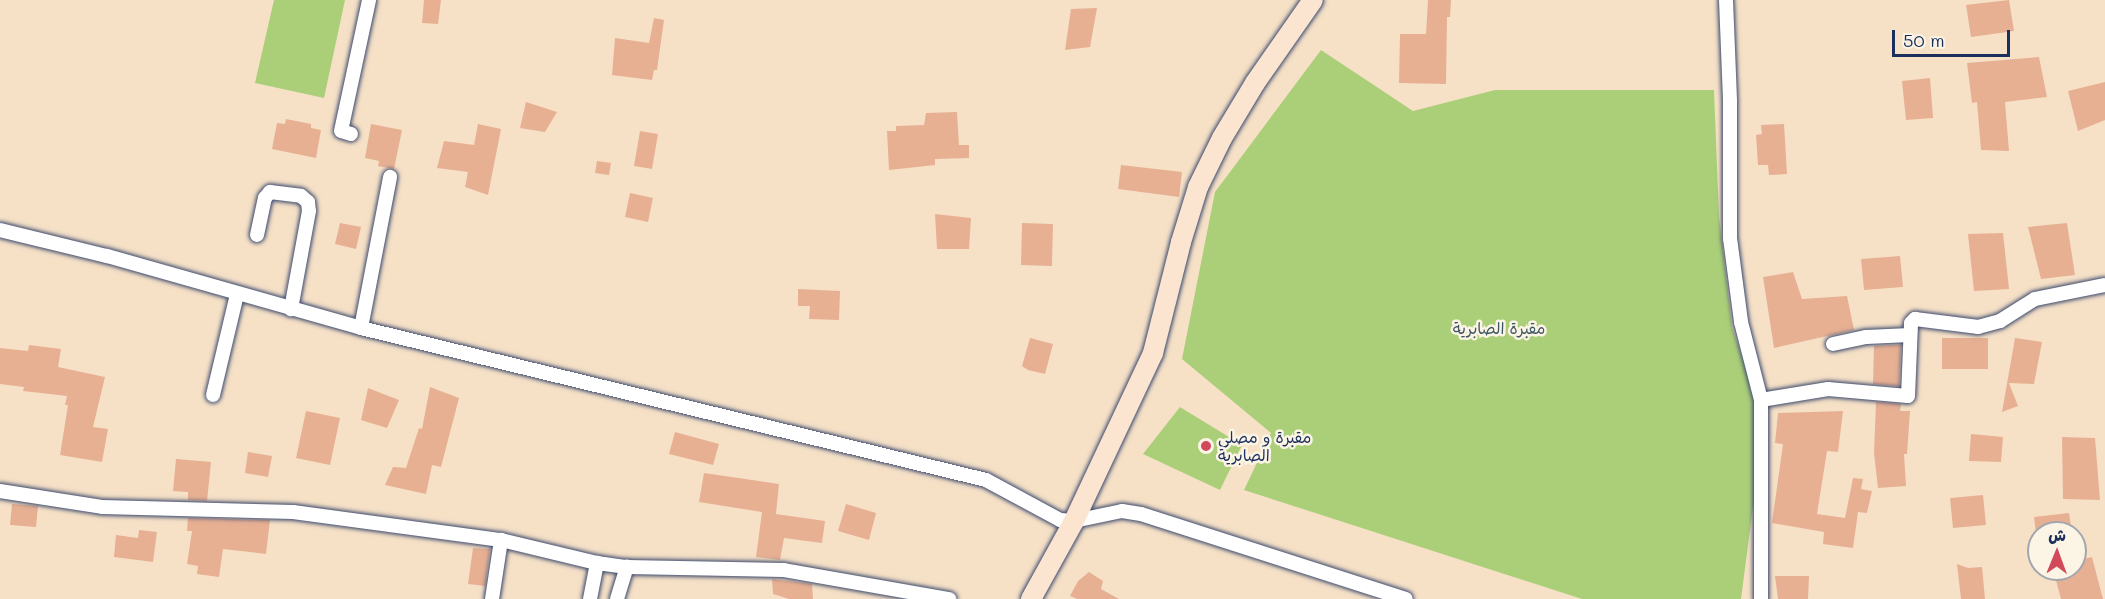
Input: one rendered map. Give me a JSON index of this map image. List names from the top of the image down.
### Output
{
  "parks": ["مقبرة الصابرية"],
  "places": ["مقبرة و مصلى الصابرية"],
  "scale_bar": "50 m",
  "north": "top"
}
